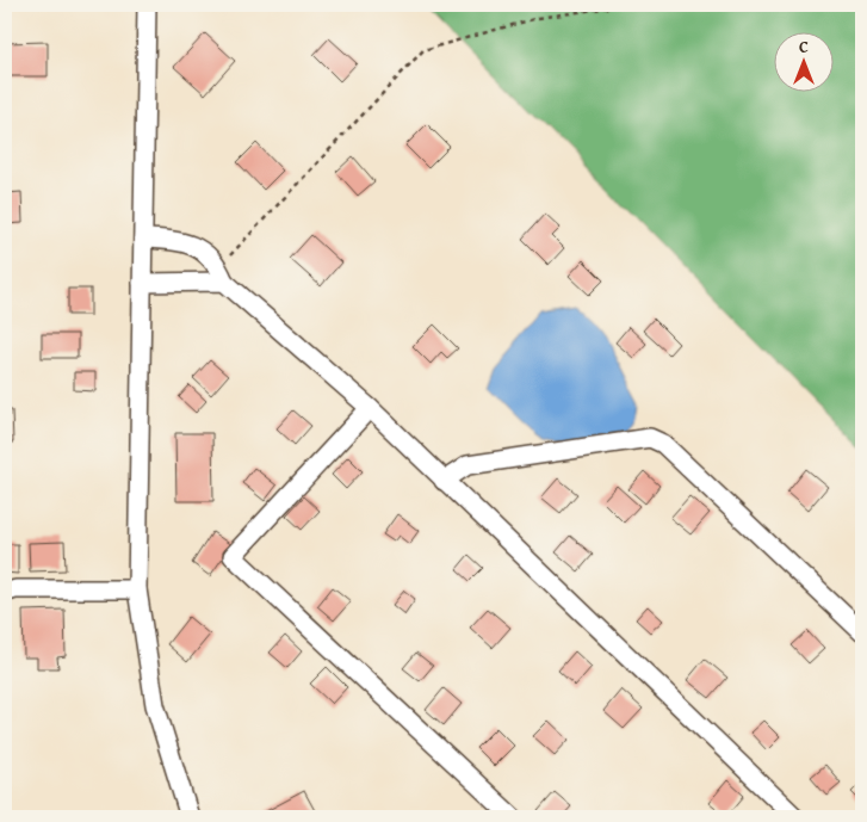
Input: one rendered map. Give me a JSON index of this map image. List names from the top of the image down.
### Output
{
  "north": "top"
}
